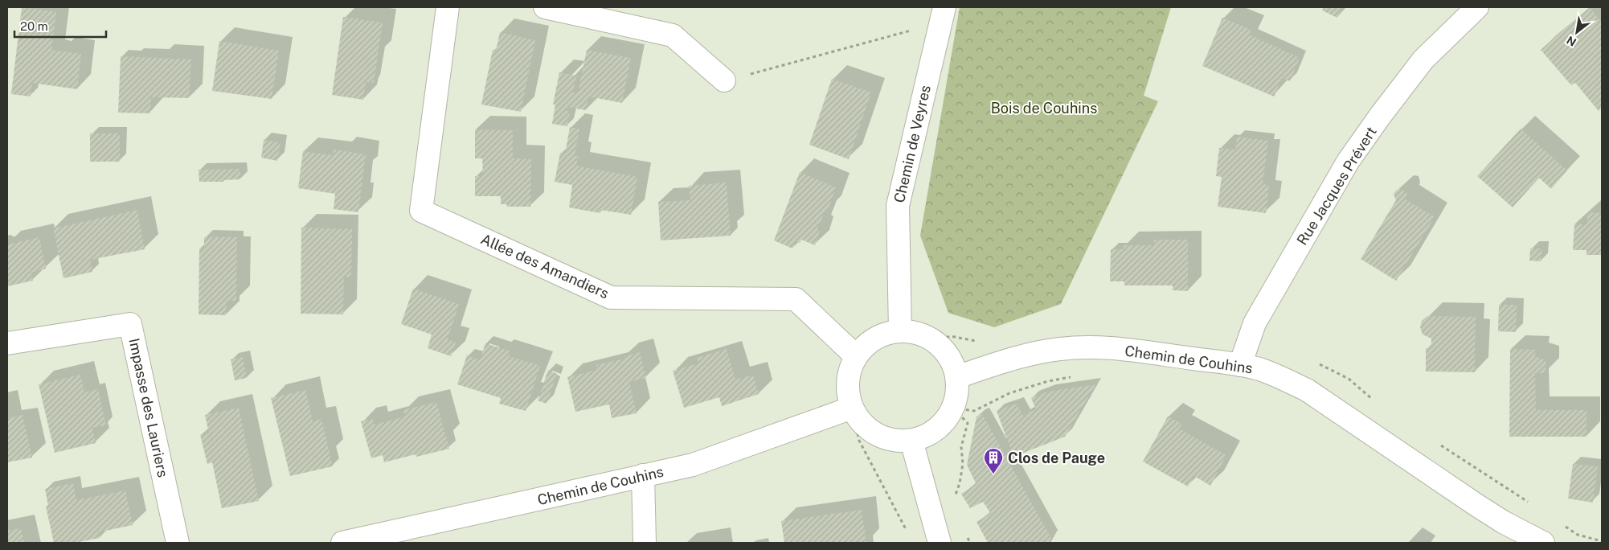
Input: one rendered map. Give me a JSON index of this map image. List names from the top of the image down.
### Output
{
  "streets": {
    "street": [
      "Chemin de Veyres",
      "Rue Jacques Prévert",
      "Allée des Amandiers",
      "Chemin de Couhins",
      "Impasse des Lauriers"
    ]
  },
  "crossings": [
    ["Chemin de Veyres", "Allée des Amandiers"],
    ["Chemin de Veyres", "Chemin de Couhins"],
    ["Rue Jacques Prévert", "Chemin de Couhins"],
    ["Allée des Amandiers", "Chemin de Couhins"]
  ],
  "parks": ["Bois de Couhins"],
  "places": {
    "building": ["Clos de Pauge"]
  },
  "scale_bar": "20 m",
  "north": "bottom left"
}
